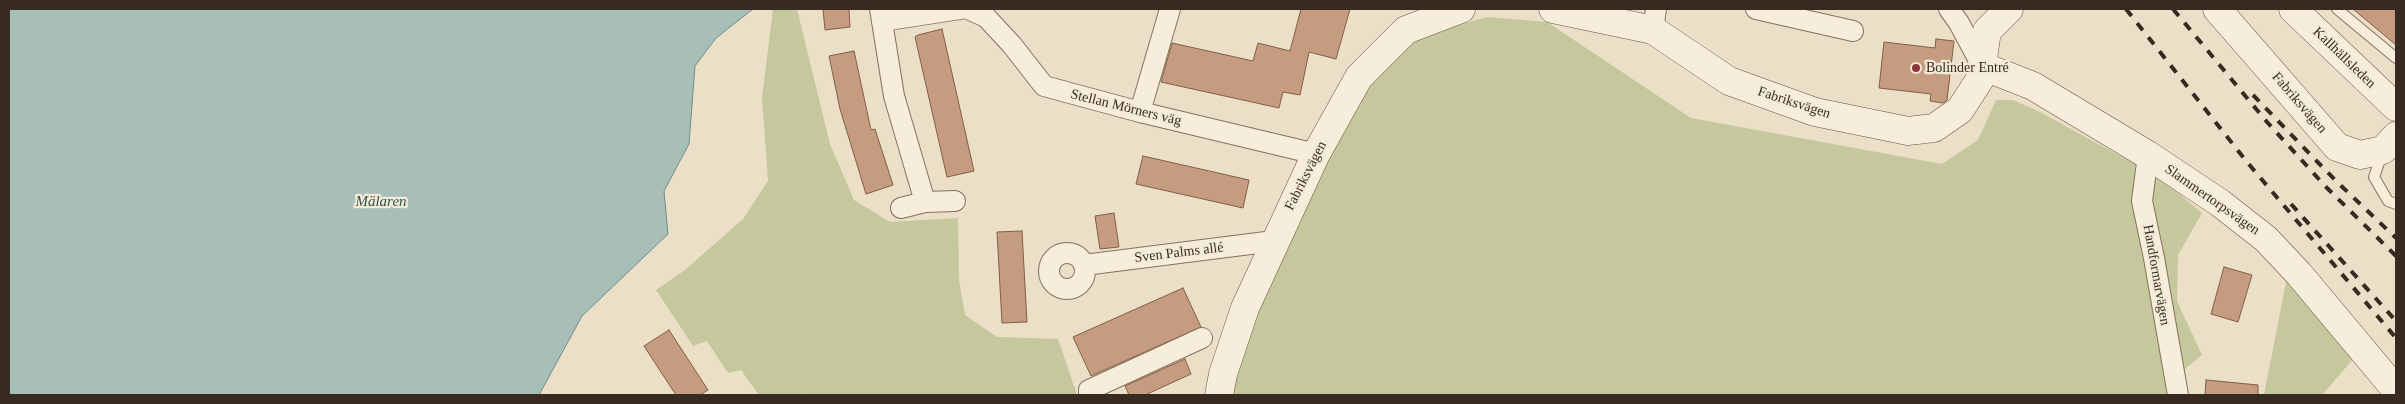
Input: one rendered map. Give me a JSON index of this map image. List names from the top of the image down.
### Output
{
  "streets": {
    "street": [
      "Kallhällsleden",
      "Fabriksvägen",
      "Stellan Mörners väg",
      "Slammertorpsvägen",
      "Sven Palms allé",
      "Handformarvägen"
    ]
  },
  "crossings": [
    ["Fabriksvägen", "Stellan Mörners väg"],
    ["Fabriksvägen", "Slammertorpsvägen"],
    ["Fabriksvägen", "Sven Palms allé"],
    ["Slammertorpsvägen", "Handformarvägen"]
  ],
  "water": ["Mälaren"],
  "places": ["Bolinder Entré"]
}
